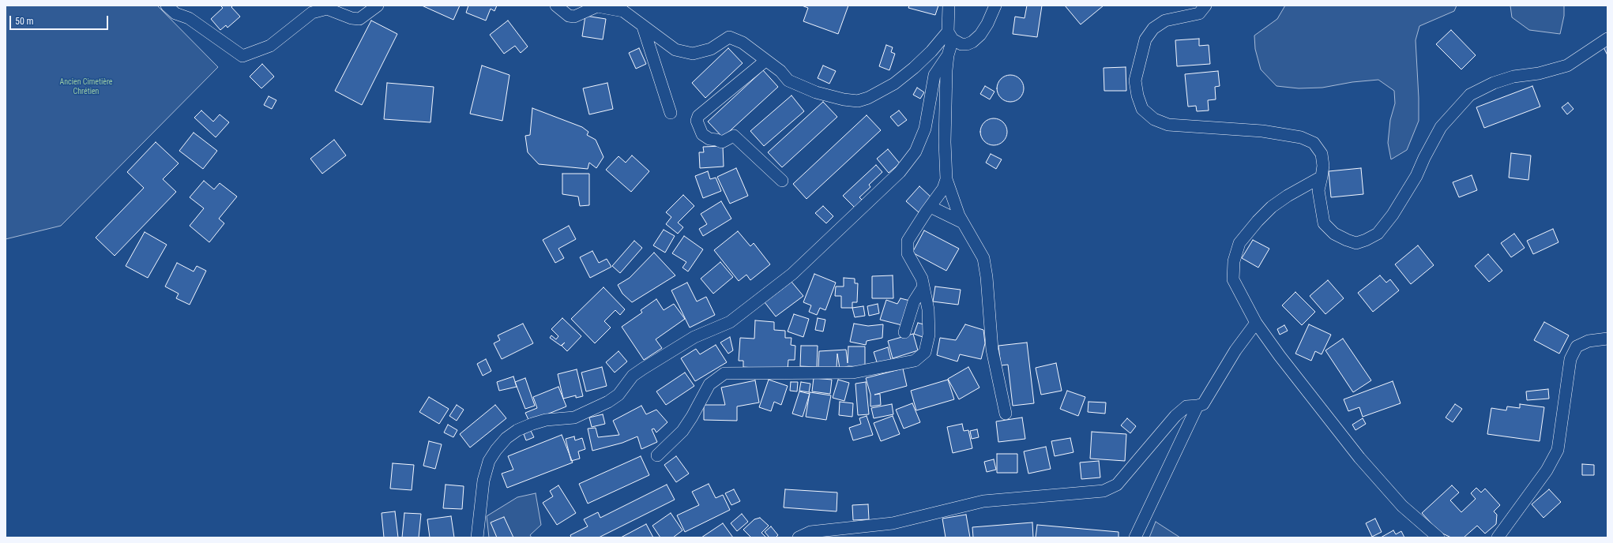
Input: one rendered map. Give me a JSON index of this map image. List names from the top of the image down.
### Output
{
  "parks": ["Ancien Cimetière Chrétien"],
  "scale_bar": "50 m"
}
